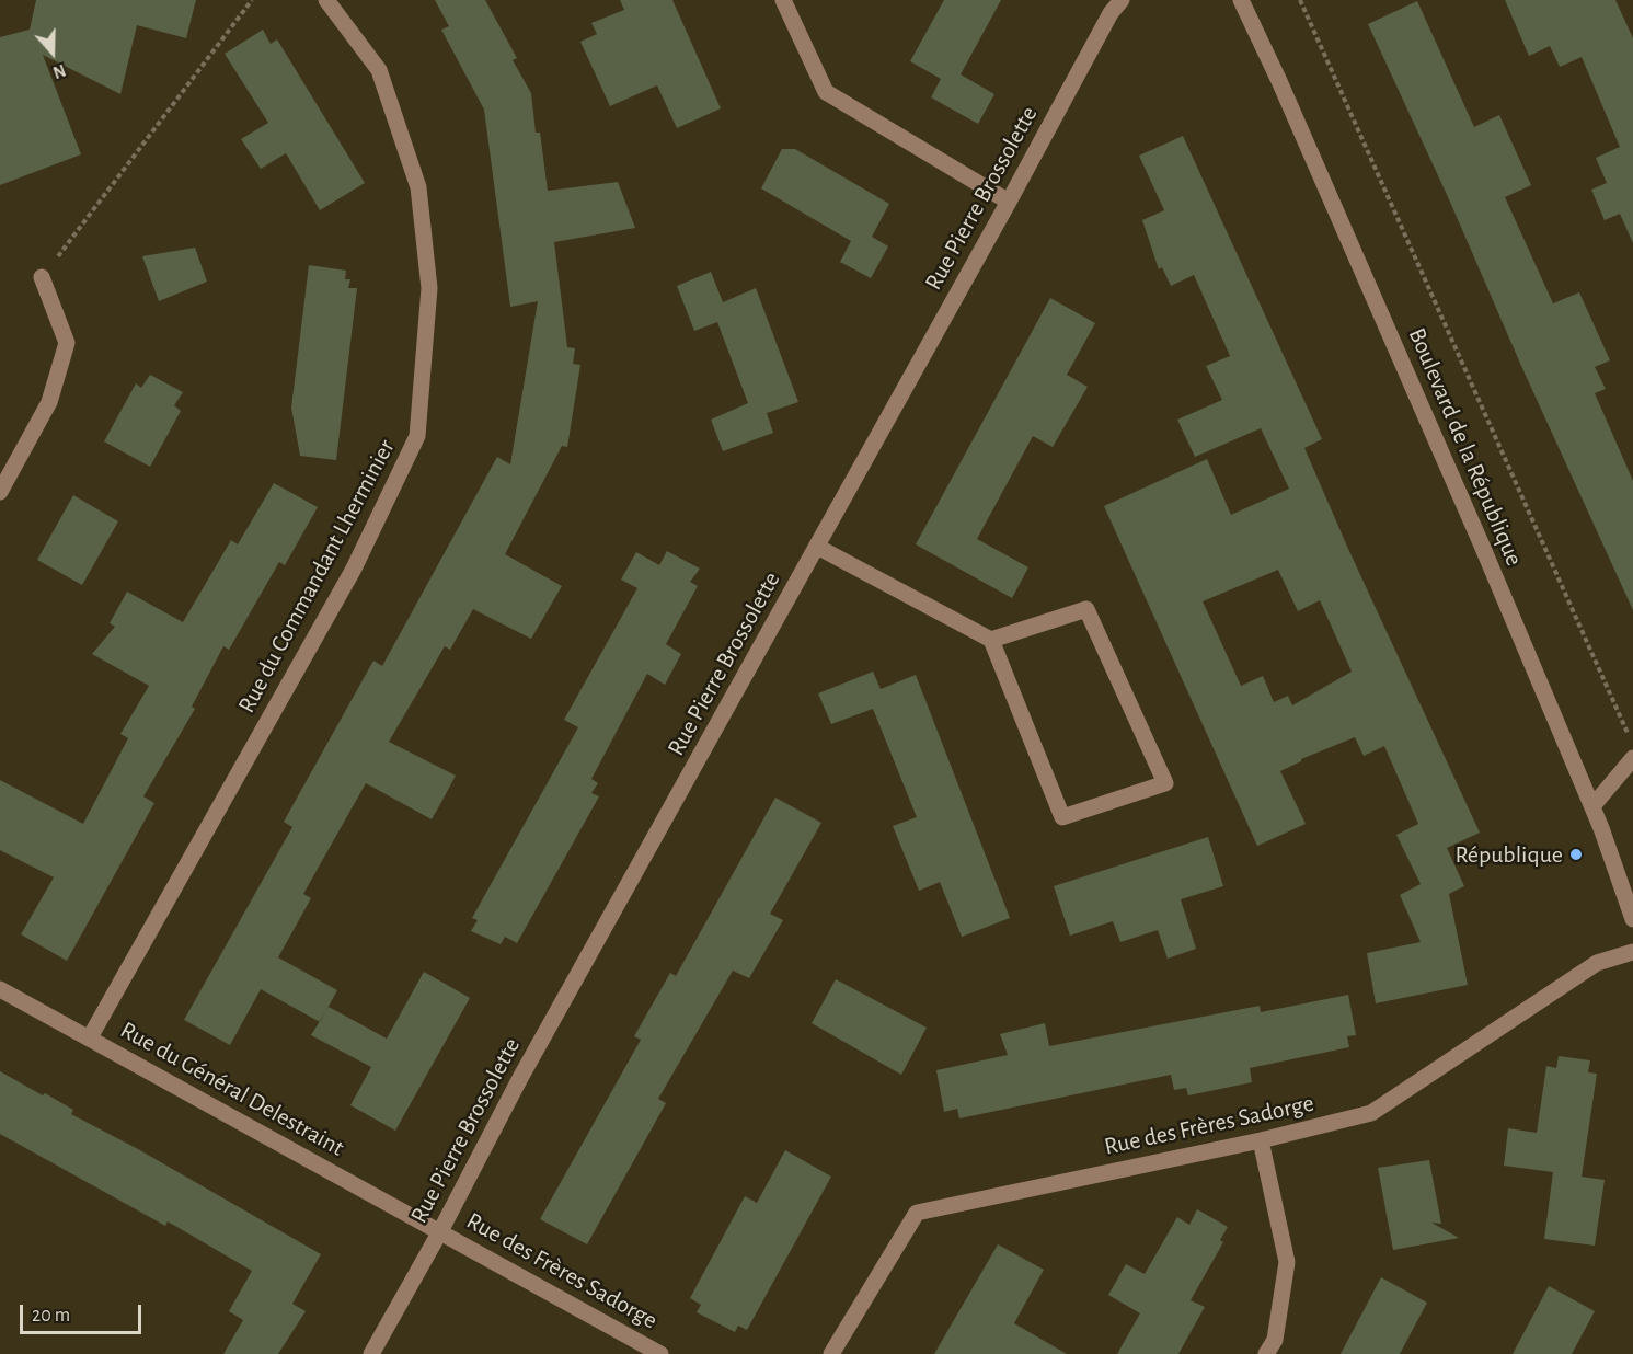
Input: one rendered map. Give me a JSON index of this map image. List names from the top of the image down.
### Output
{
  "streets": {
    "street": [
      "Rue Pierre Brossolette",
      "Boulevard de la République",
      "Rue du Commandant Lherminier",
      "Rue du Général Delestraint",
      "Rue des Frères Sadorge"
    ]
  },
  "crossings": [
    ["Rue Pierre Brossolette", "Rue du Général Delestraint"],
    ["Rue Pierre Brossolette", "Rue des Frères Sadorge"],
    ["Rue du Commandant Lherminier", "Rue du Général Delestraint"],
    ["Rue du Général Delestraint", "Rue des Frères Sadorge"]
  ],
  "places": ["République"],
  "scale_bar": "20 m",
  "north": "bottom"
}
